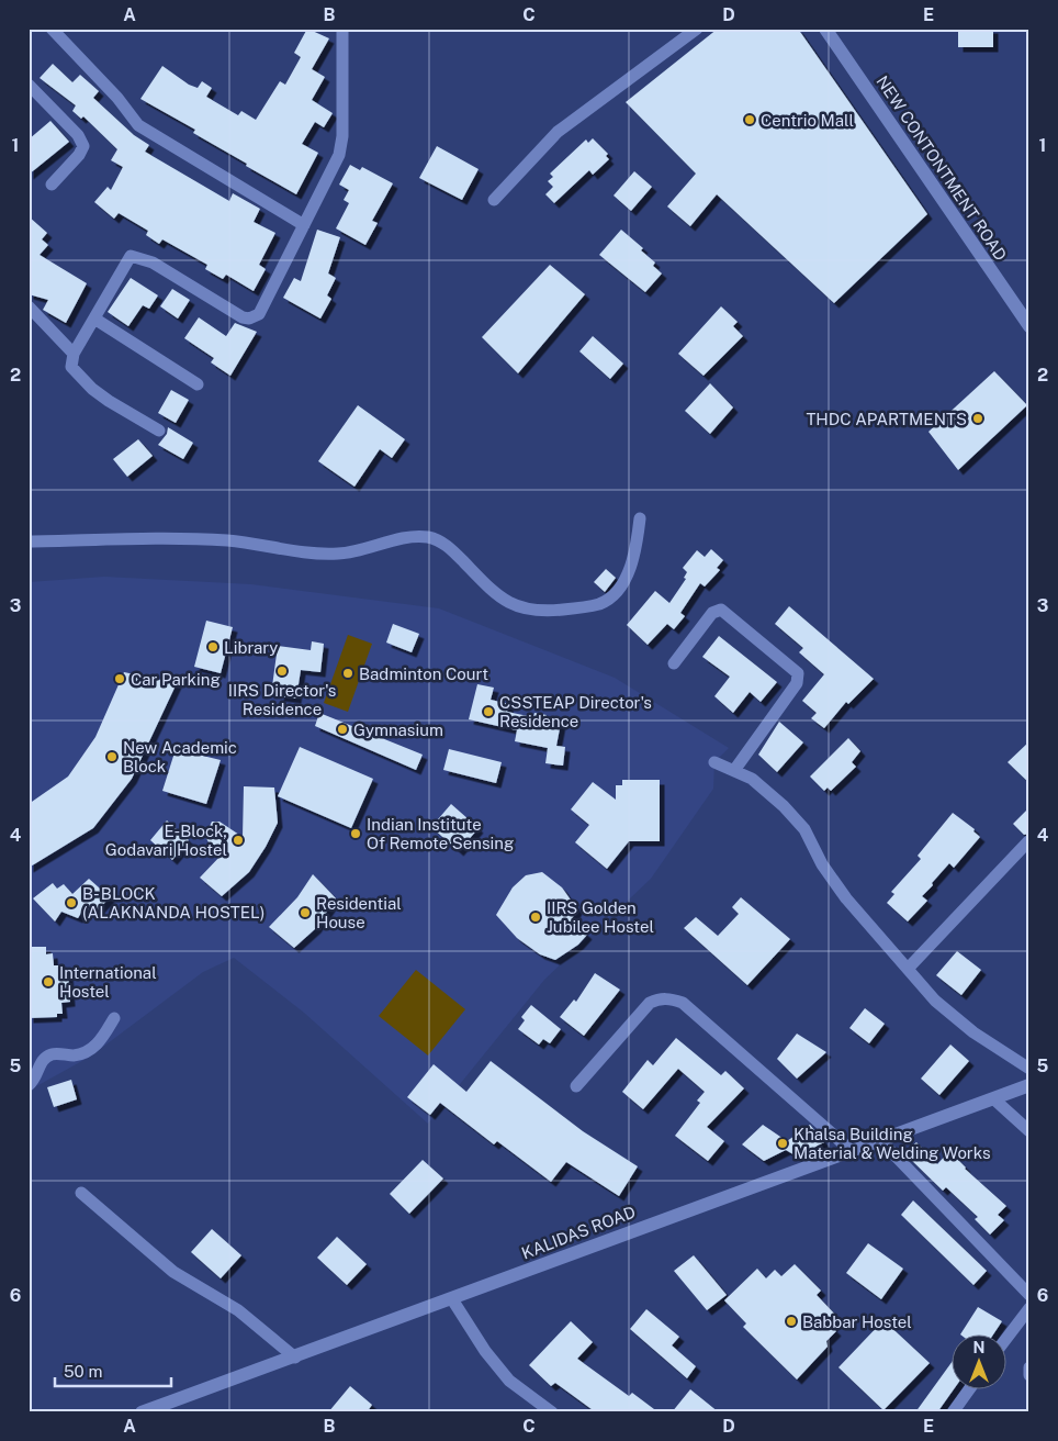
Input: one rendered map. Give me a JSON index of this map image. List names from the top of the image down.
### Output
{
  "streets": {
    "street": ["NEW CONTONTMENT ROAD", "KALIDAS ROAD"]
  },
  "places": [
    "Centrio Mall",
    "THDC APARTMENTS",
    "Library",
    "IIRS Director's Residence",
    "Badminton Court",
    "Car Parking",
    "CSSTEAP Director's Residence",
    "Gymnasium",
    "New Academic Block",
    "Indian Institute Of Remote Sensing",
    "E-Block, Godavari Hostel",
    "B- BLOCK (ALAKNANDA HOSTEL)",
    "Residential House",
    "IIRS Golden Jubilee Hostel",
    "International Hostel",
    "Khalsa Building Material & Welding Works",
    "Babbar Hostel"
  ],
  "scale_bar": "50 m",
  "north": "top",
  "grid": {
    "columns": [
      "A",
      "B",
      "C",
      "D",
      "E"
    ],
    "rows": [
      "1",
      "2",
      "3",
      "4",
      "5",
      "6"
    ]
  }
}
